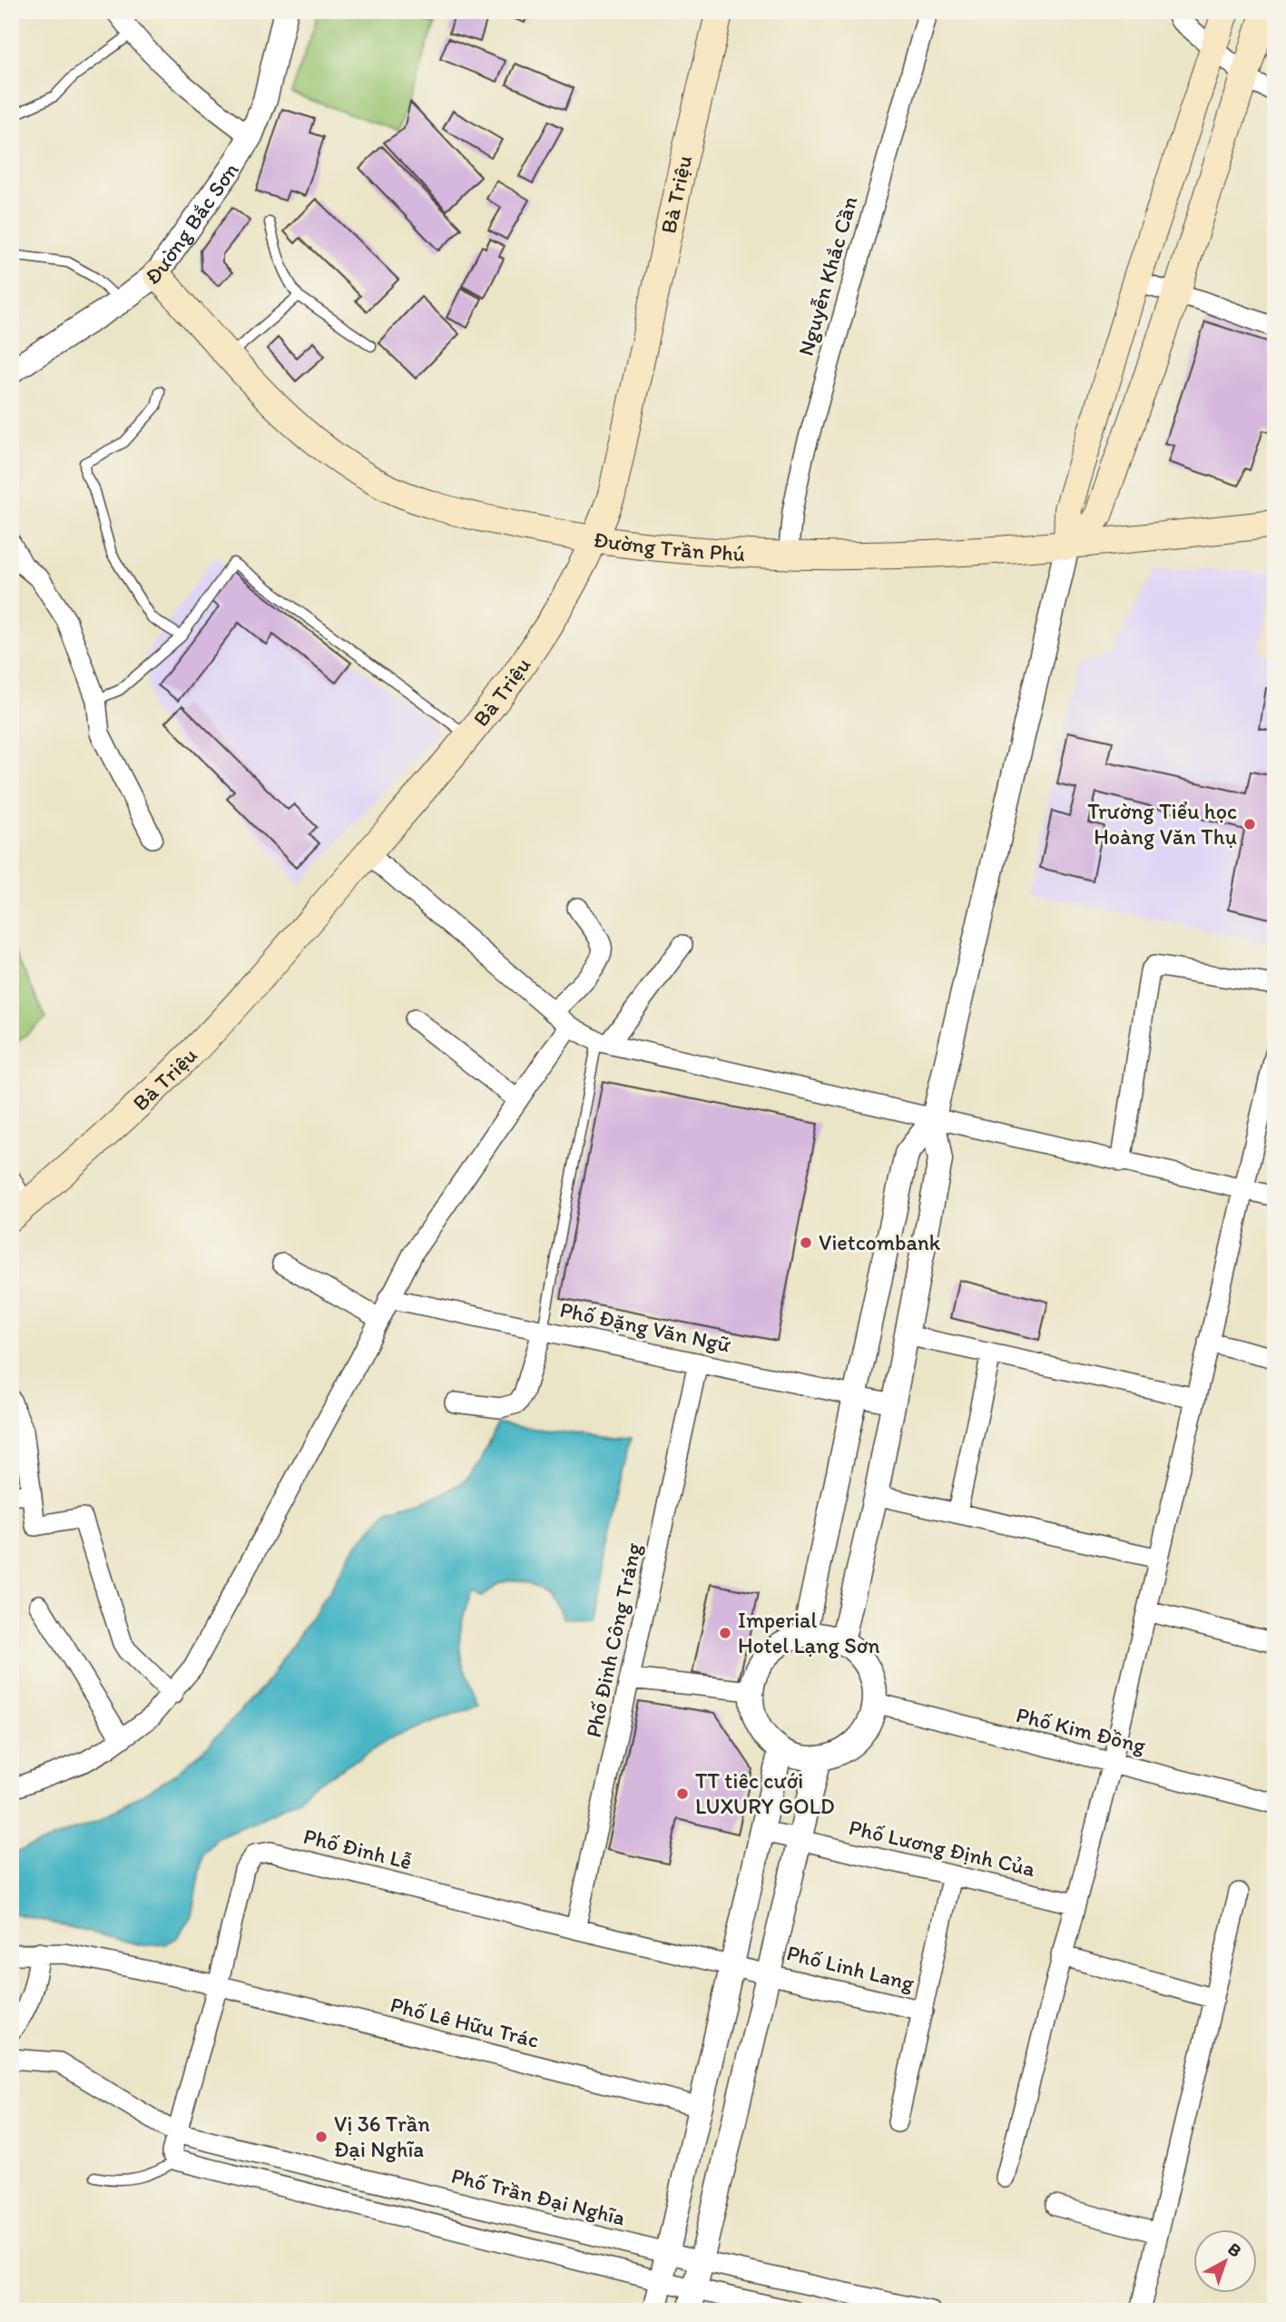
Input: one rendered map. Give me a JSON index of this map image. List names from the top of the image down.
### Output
{
  "streets": {
    "main road": ["Bà Triệu", "Đường Trần Phú"],
    "street": [
      "Đường Bắc Sơn",
      "Nguyễn Khắc Cần",
      "Phố Đặng Văn Ngữ",
      "Phố Đinh Công Tráng",
      "Phố Kim Đồng",
      "Phố Lương Định Của",
      "Phố Đinh Lễ",
      "Phố Linh Lang",
      "Phố Lê Hữu Trác",
      "Phố Trần Đại Nghĩa"
    ]
  },
  "crossings": [
    ["Bà Triệu", "Đường Trần Phú"],
    ["Đường Bắc Sơn", "Đường Trần Phú"],
    ["Nguyễn Khắc Cần", "Đường Trần Phú"],
    ["Phố Đặng Văn Ngữ", "Phố Đinh Công Tráng"],
    ["Phố Đinh Công Tráng", "Phố Đinh Lễ"],
    ["Phố Lương Định Của", "Phố Linh Lang"],
    ["Phố Đinh Lễ", "Phố Linh Lang"],
    ["Phố Đinh Lễ", "Phố Lê Hữu Trác"],
    ["Phố Đinh Lễ", "Phố Trần Đại Nghĩa"]
  ],
  "places": [
    "Trường Tiểu học Hoàng Văn Thụ",
    "Vietcombank",
    "Imperial Hotel Lạng Sơn",
    "TT tiêc cưới LUXURY GOLD",
    "Vị 36 Trần Đại Nghĩa"
  ],
  "north": "top right"
}
